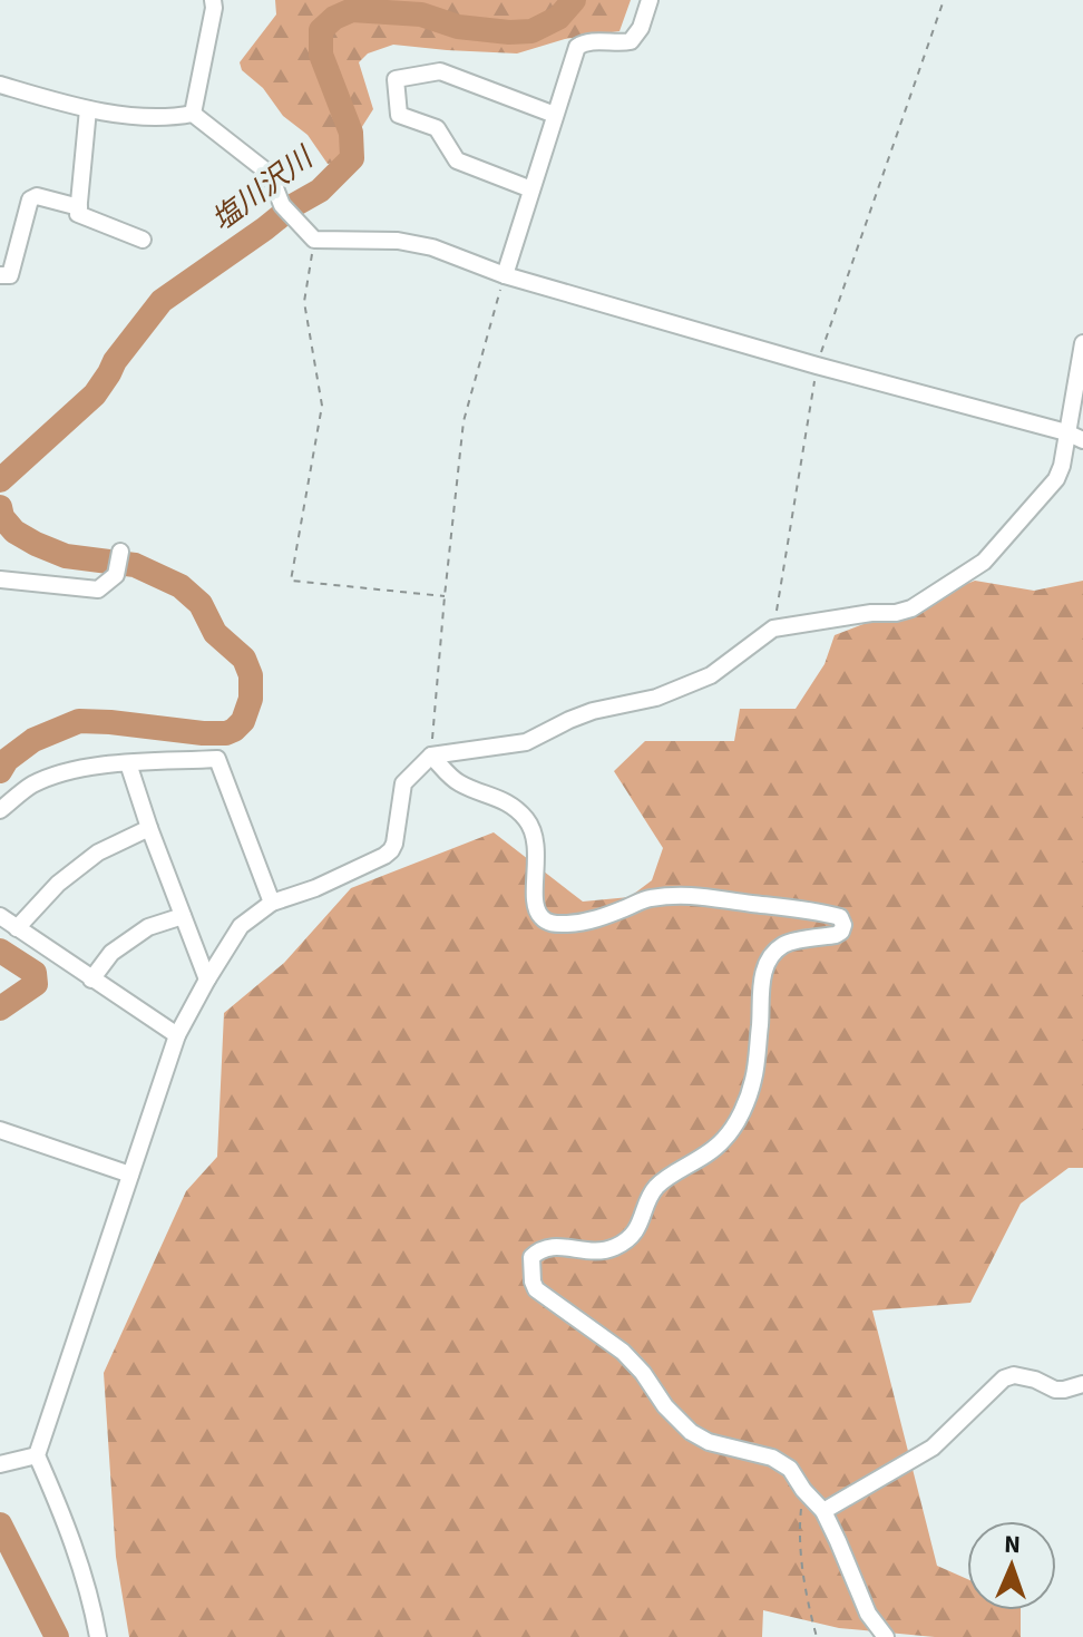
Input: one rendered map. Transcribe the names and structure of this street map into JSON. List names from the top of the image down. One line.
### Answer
{"water":["塩川沢川"],"north":"top"}
